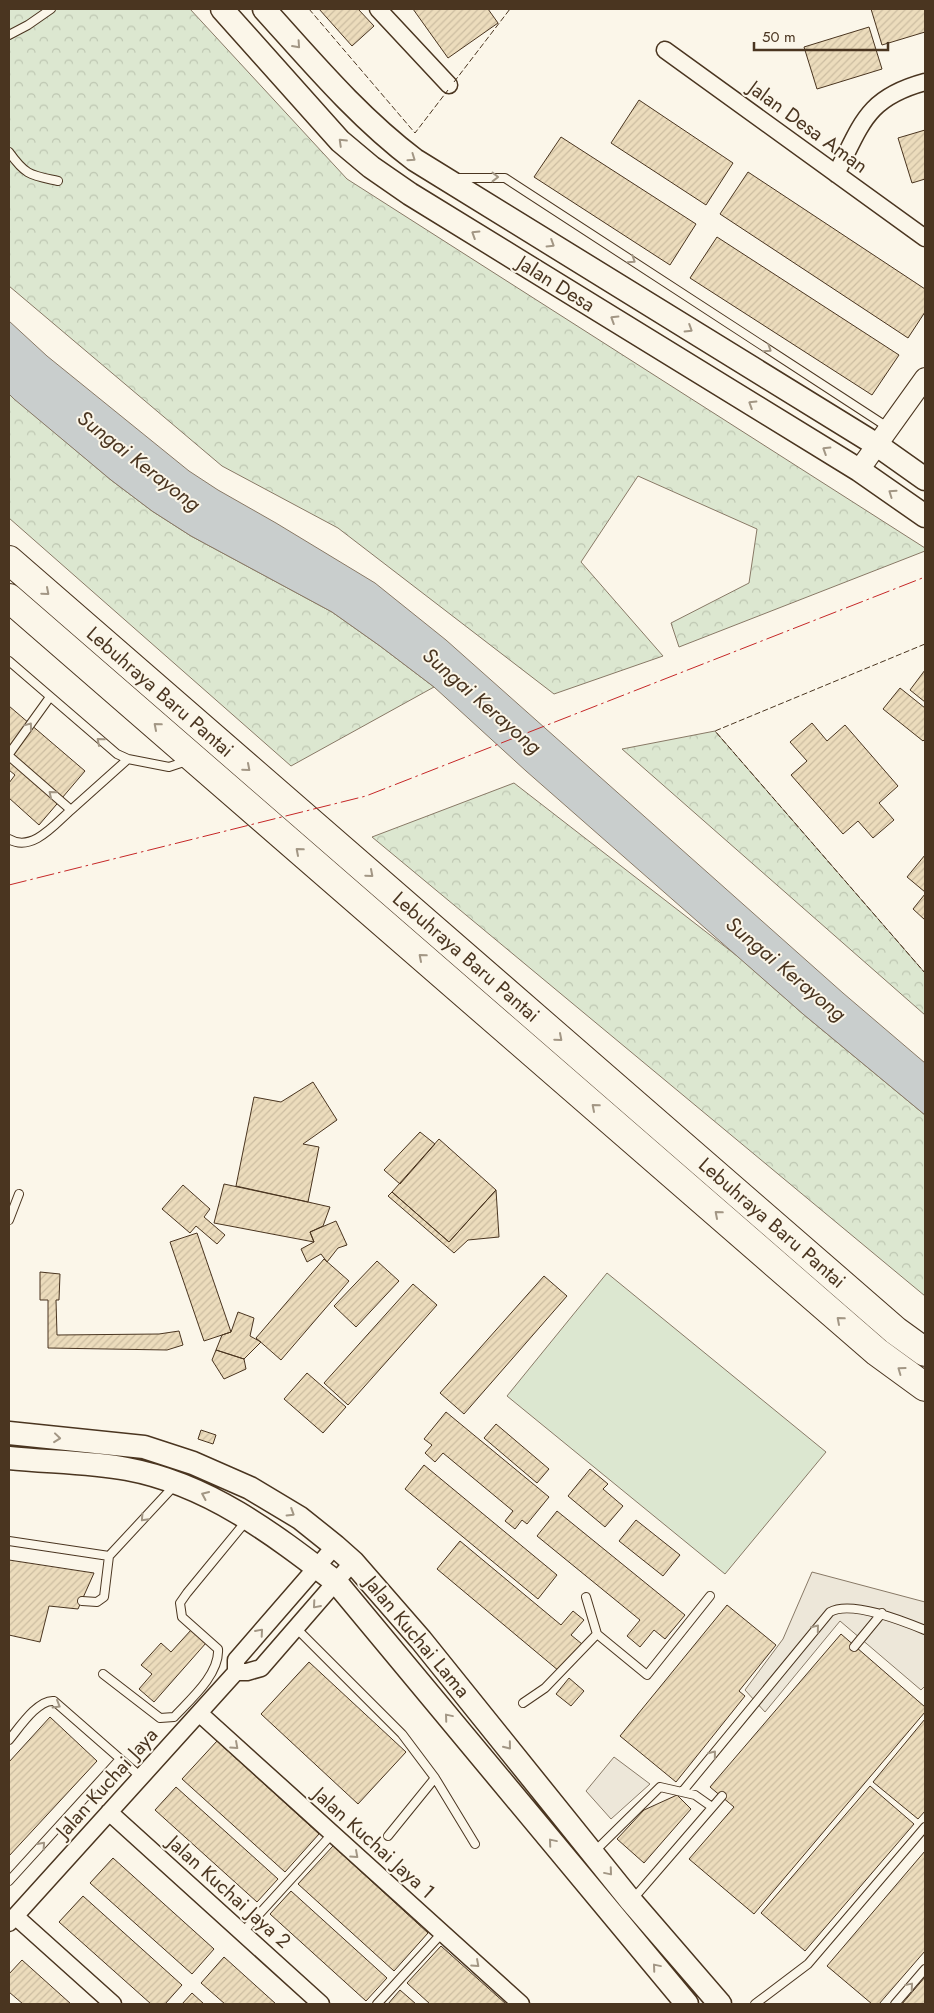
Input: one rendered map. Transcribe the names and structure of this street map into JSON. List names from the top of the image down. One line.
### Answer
{"streets":{"highway":["Lebuhraya Baru Pantai"],"main road":["Jalan Desa","Jalan Kuchai Lama"],"street":["Jalan Desa Aman","Jalan Kuchai Jaya","Jalan Kuchai Jaya 1","Jalan Kuchai Jaya 2"]},"crossings":[["Jalan Kuchai Lama","Jalan Kuchai Jaya"],["Jalan Kuchai Jaya","Jalan Kuchai Jaya 1"],["Jalan Kuchai Jaya","Jalan Kuchai Jaya 2"]],"one_way":["Jalan Kuchai Jaya 1"],"water":["Sungai Kerayong"],"scale_bar":"50 m"}
